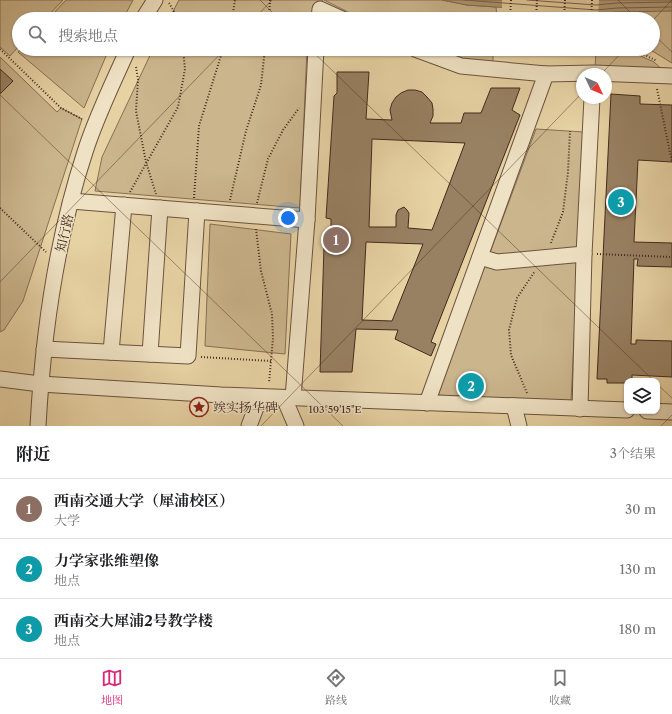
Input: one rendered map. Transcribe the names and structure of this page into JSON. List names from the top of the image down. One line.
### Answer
{"streets":{"street":["知行路"]},"places":{"place":["竢实扬华碑"]},"north":"bottom right","page":{"search":"搜索地点","pins":["3","1","2"],"heading":["附近","3个结果"],"list":[{"mark":"1","name":"西南交通大学（犀浦校区）","note":"大学","value":"30 m"},{"mark":"2","name":"力学家张维塑像","note":"地点","value":"130 m"},{"mark":"3","name":"西南交大犀浦2号教学楼","note":"地点","value":"180 m"}],"nav":["地图","路线","收藏"]},"coordinates":["103°59'15\"E"]}
